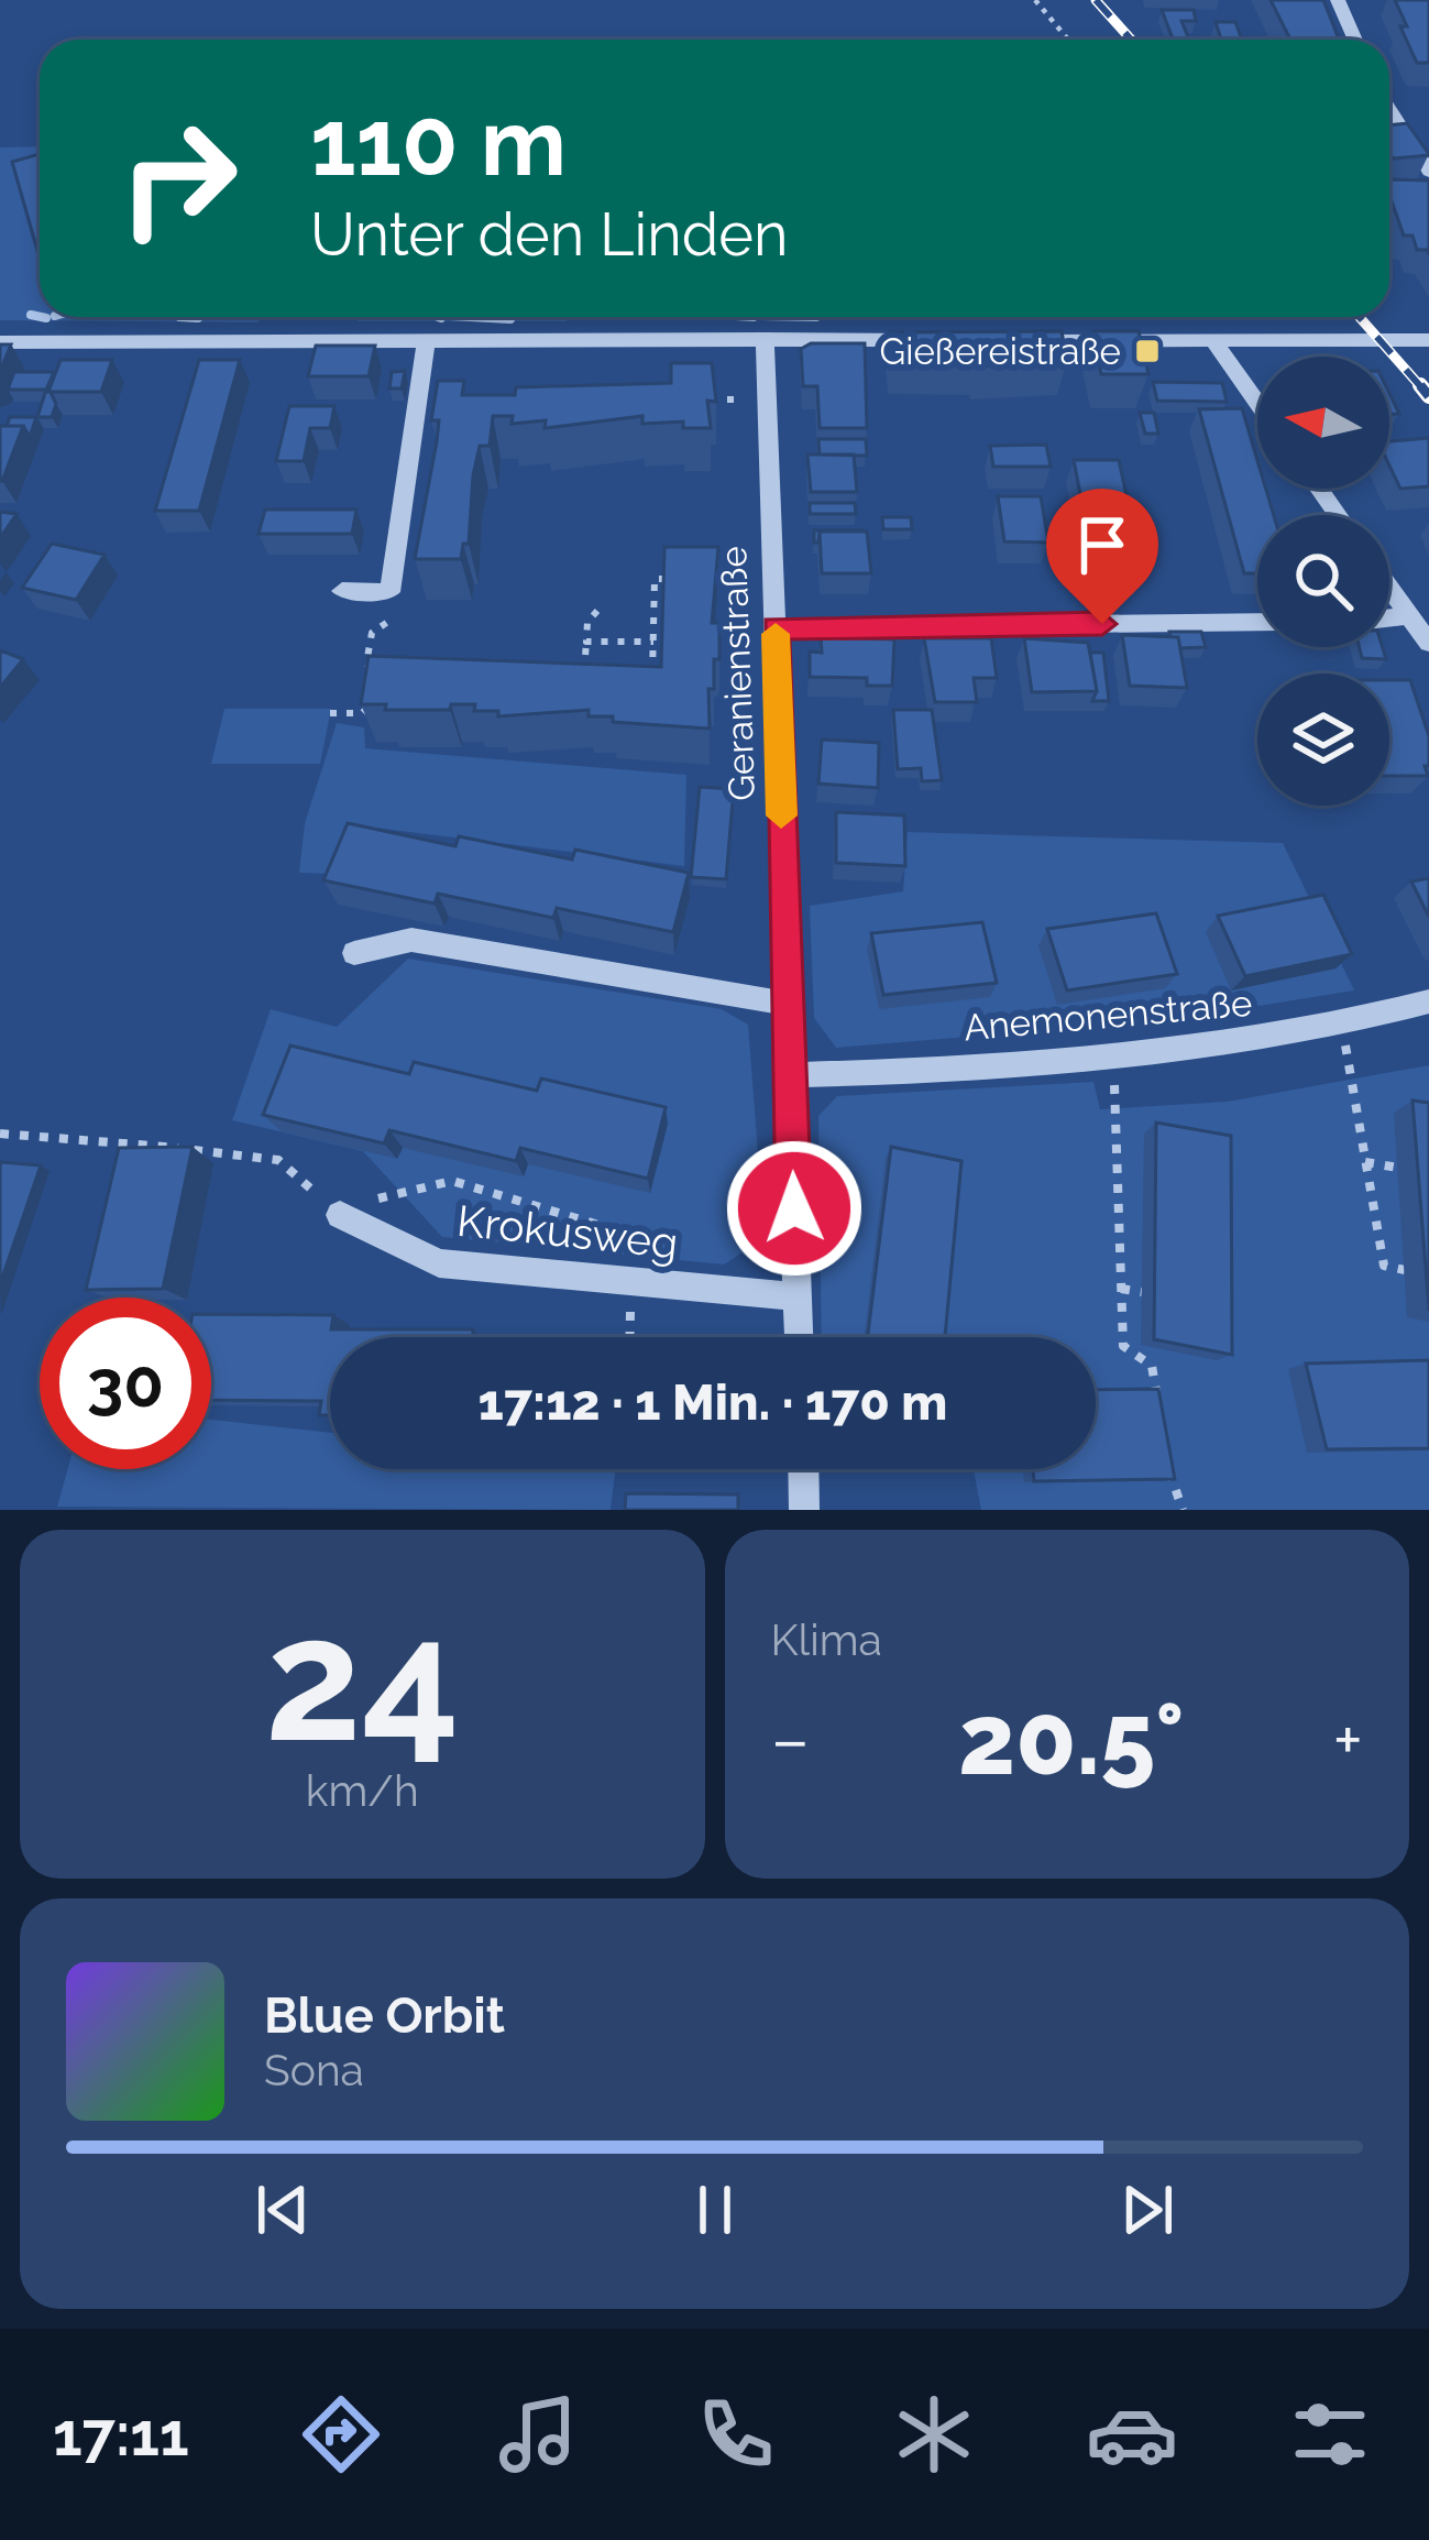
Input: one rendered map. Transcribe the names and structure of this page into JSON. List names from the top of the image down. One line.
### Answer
{"streets":{"street":["Geranienstraße","Anemonenstraße","Krokusweg"]},"crossings":[["Geranienstraße","Anemonenstraße"],["Geranienstraße","Krokusweg"]],"places":{"transit":["Gießereistraße"]},"north":"left","page":{"turn":["110 m","Unter den Linden"],"limit":"30","trip":"17:12 · 1 Min. · 170 m","tile":[["24","km/h"],"Klima"],"heat":["−","20.5°","+"],"song":["Blue Orbit","Sona"],"tabs":"17:11"}}
